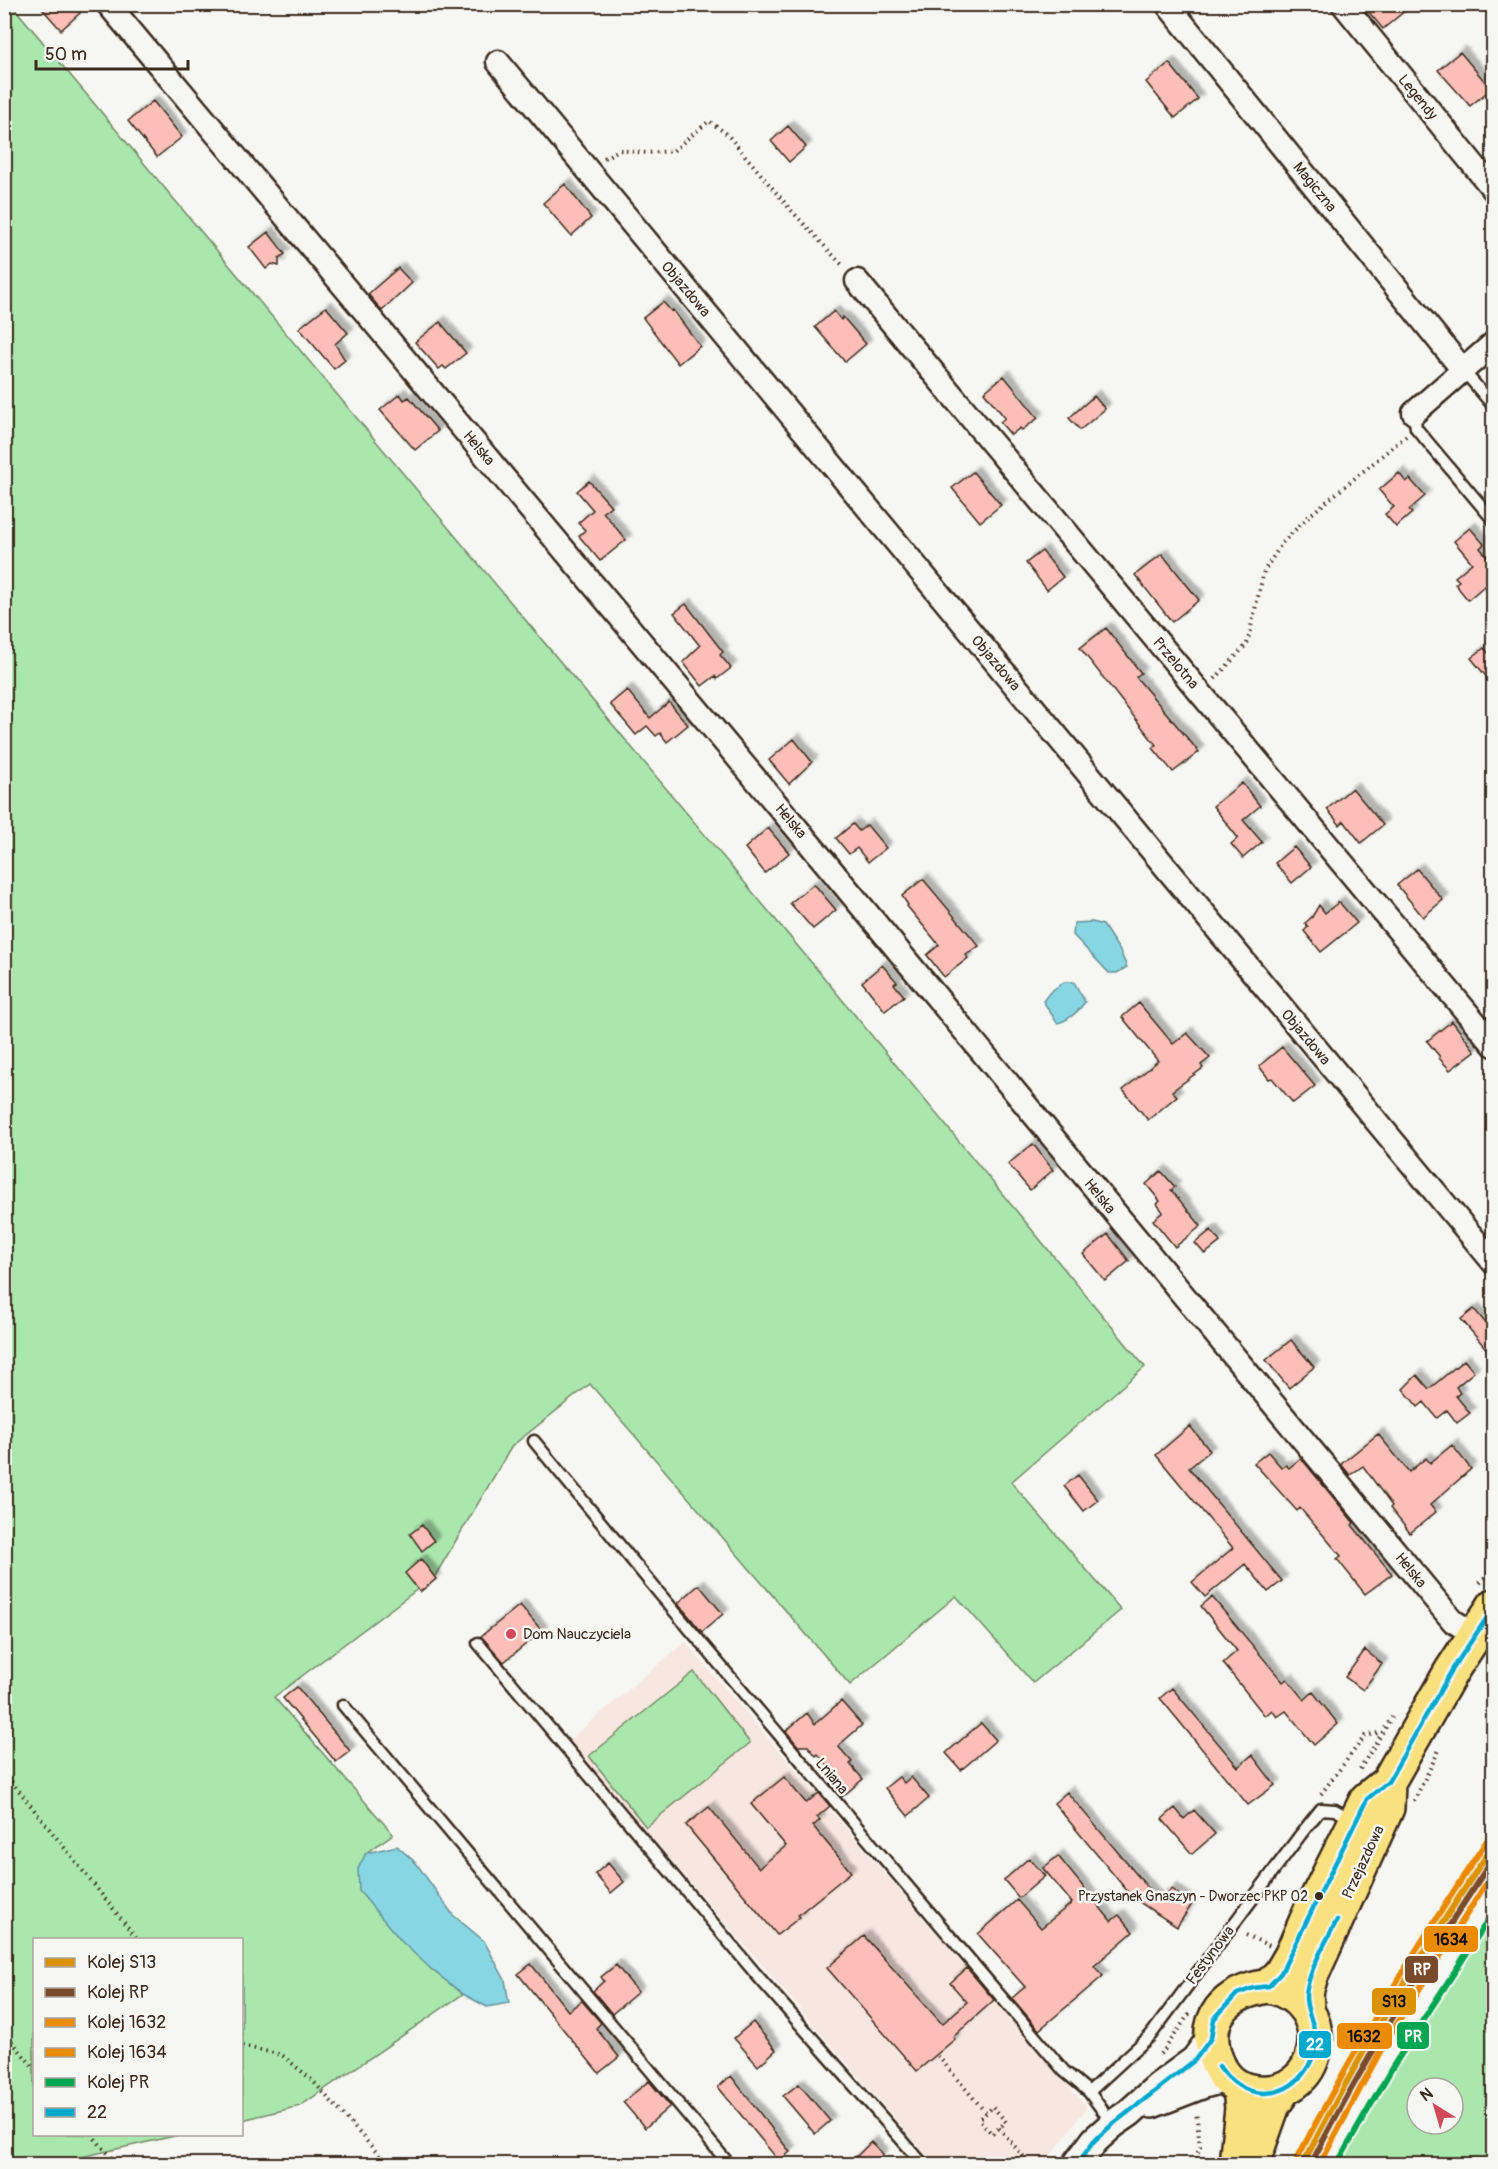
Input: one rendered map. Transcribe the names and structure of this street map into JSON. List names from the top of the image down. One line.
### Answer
{"streets":{"main road":["Przejazdowa"],"street":["Legendy","Magiczna","Objazdowa","Helska","Przelotna"],"lane":["Lniana","Festynowa"]},"crossings":[["Helska","Przejazdowa"],["Lniana","Festynowa"],["Przejazdowa","Festynowa"]],"places":["Dom Nauczyciela","Przystanek Gnaszyn - Dworzec PKP 02"],"lines":["transit line 22","rail line 1632","rail line S13","rail line RP","rail line 1634","rail line PR"],"legend":["Kolej S13","Kolej RP","Kolej 1632","Kolej 1634","Kolej PR","22"],"scale_bar":"50 m","north":"top left"}
